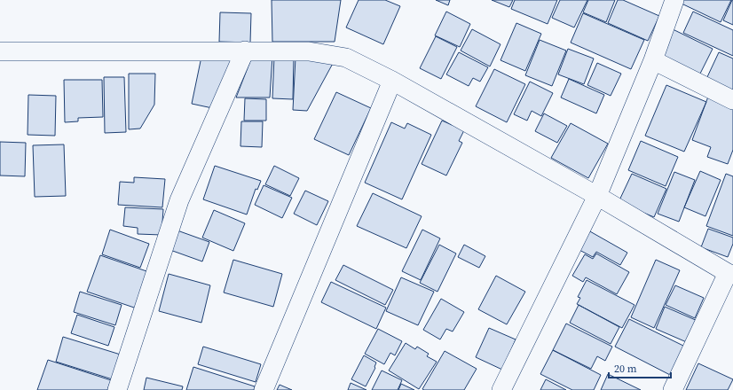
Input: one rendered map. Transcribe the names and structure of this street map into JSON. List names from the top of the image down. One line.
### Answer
{"scale_bar":"20 m"}
